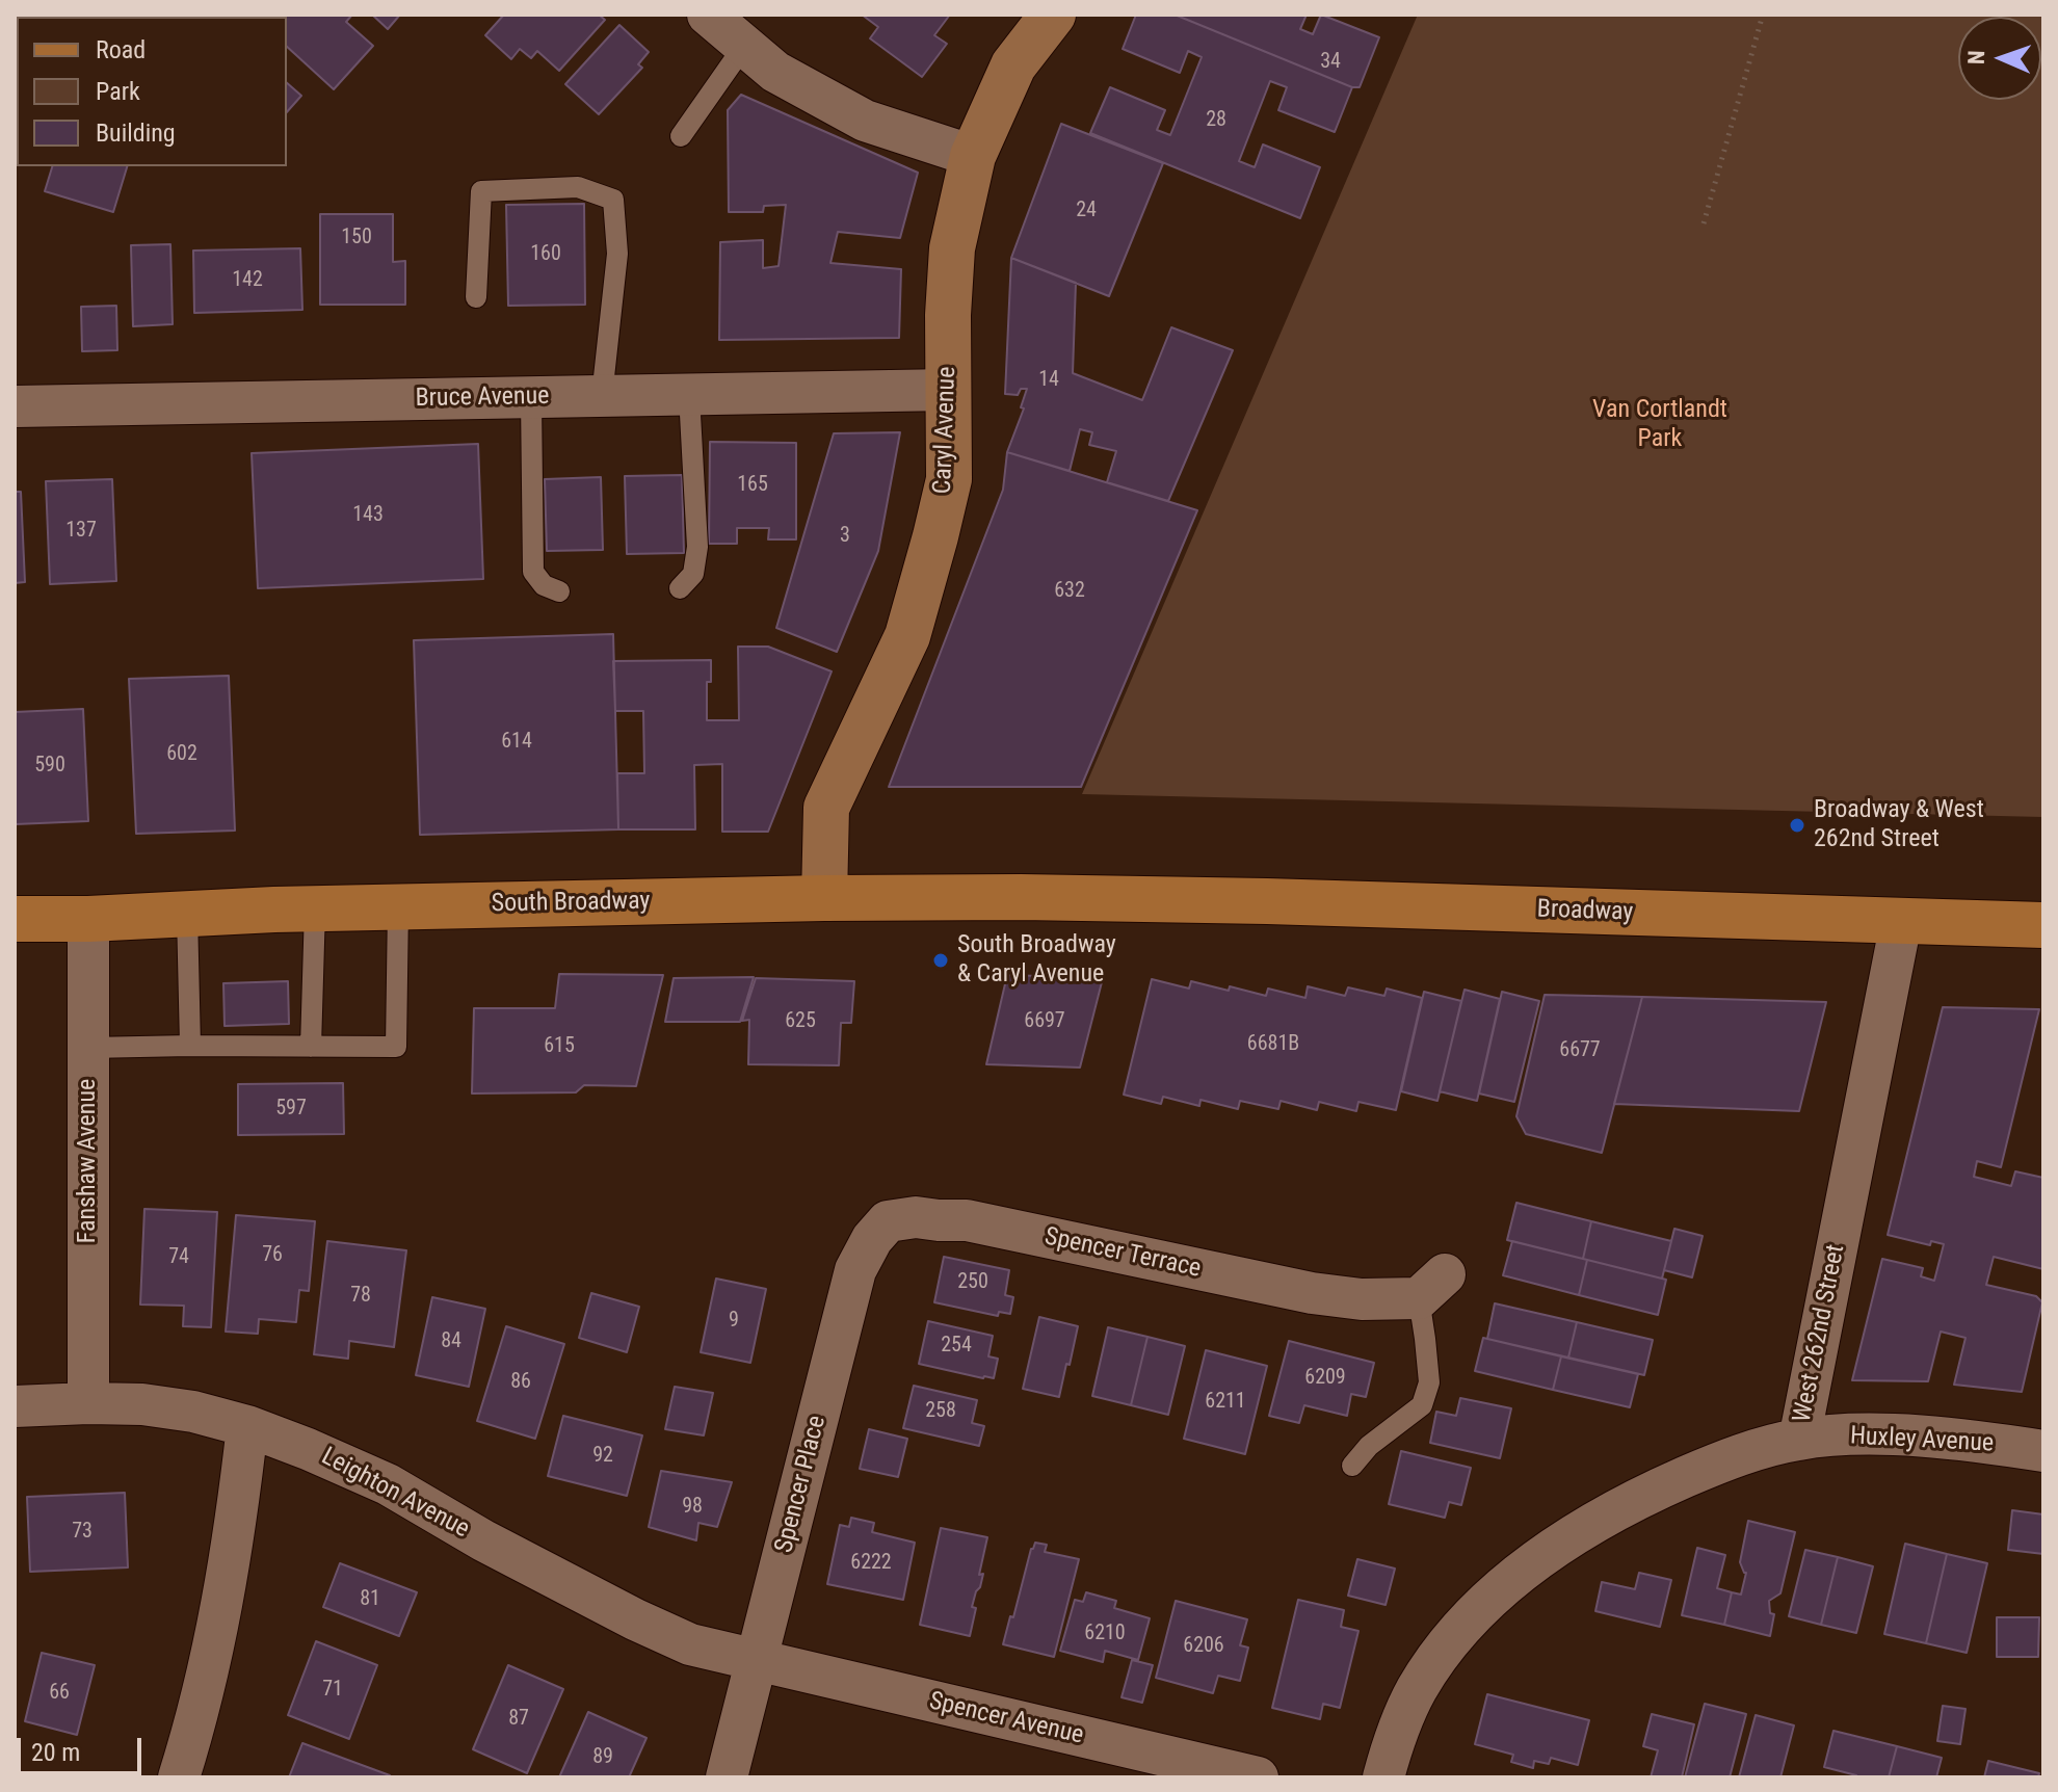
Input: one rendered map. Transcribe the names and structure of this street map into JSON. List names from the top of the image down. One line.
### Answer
{"streets":{"main road":["South Broadway","Broadway"],"street":["Bruce Avenue","Caryl Avenue","Fanshaw Avenue","Spencer Terrace","West 262nd Street","Huxley Avenue","Spencer Place","Leighton Avenue","Spencer Avenue"]},"crossings":[["Bruce Avenue","Caryl Avenue"],["Caryl Avenue","South Broadway"],["South Broadway","Broadway"],["South Broadway","Fanshaw Avenue"],["Broadway","West 262nd Street"],["Fanshaw Avenue","Leighton Avenue"],["Spencer Terrace","Spencer Place"],["West 262nd Street","Huxley Avenue"],["Spencer Place","Leighton Avenue"],["Spencer Place","Spencer Avenue"],["Leighton Avenue","Spencer Avenue"]],"parks":["Van Cortlandt Park"],"places":["Broadway & West 262nd Street","South Broadway & Caryl Avenue"],"house_numbers":["34","28","24","150","160","142","14","165","143","137","3","632","614","602","590","625","6697","6681B","615","6677","597","76","74","250","78","9","84","254","6209","86","6211","258","92","98","73","6222","81","6210","6206","71","66","87","89"],"legend":["Road","Park","Building"],"scale_bar":"20 m","north":"left"}
